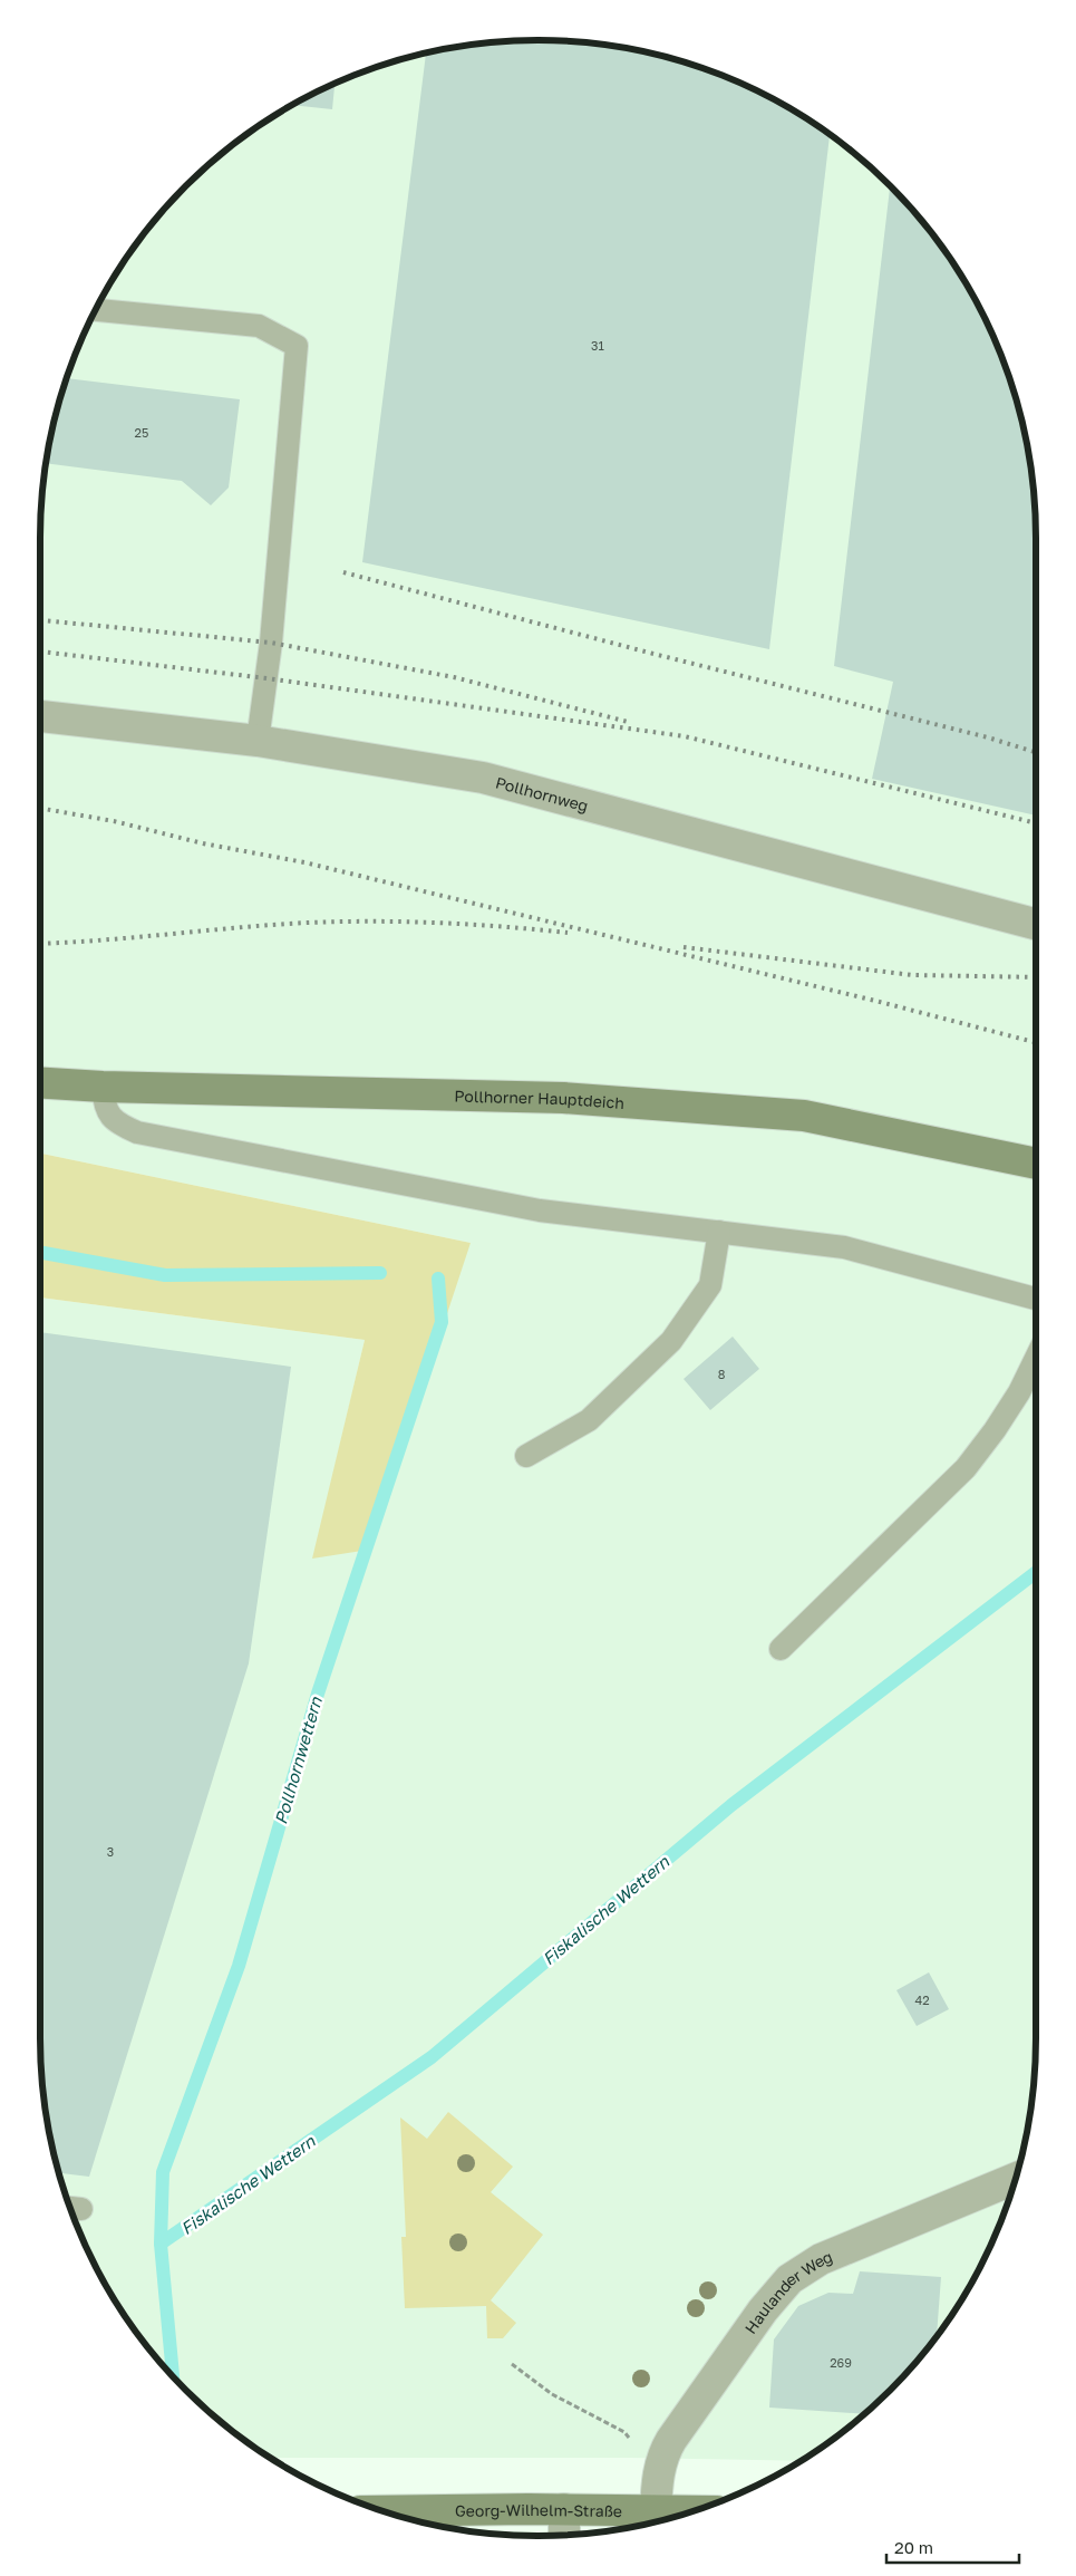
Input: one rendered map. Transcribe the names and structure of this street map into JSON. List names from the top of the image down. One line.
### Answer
{"streets":{"main road":["Pollhorner Hauptdeich","Georg-Wilhelm-Straße"],"street":["Pollhornweg","Haulander Weg"]},"crossings":[["Haulander Weg","Georg-Wilhelm-Straße"]],"water":["Pollhornwettern","Fiskalische Wettern"],"house_numbers":["31","25","8","3","42","269"],"scale_bar":"20 m"}
